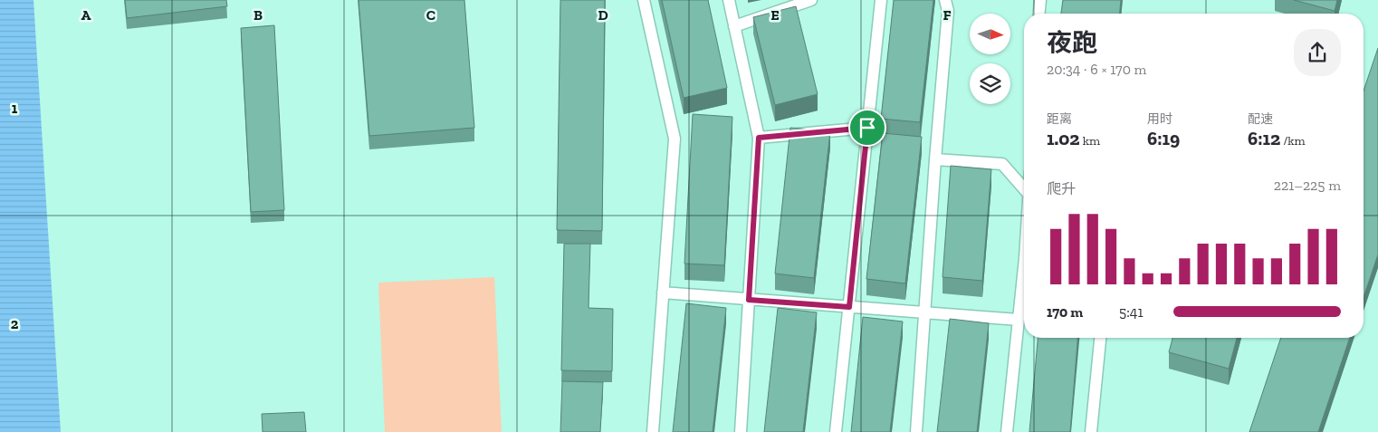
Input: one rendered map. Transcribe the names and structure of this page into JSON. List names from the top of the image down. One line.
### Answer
{"north":"right","page":{"heading":["夜跑","20:34 · 6 × 170 m"],"stats":[["距离","1.02 km"],["用时","6:19"],["配速","6:12 /km"]],"chart":["爬升","221–225 m"],"list":[{"name":"170 m","note":"5:41"}]},"grid":{"columns":["A","B","C","D","E","F"],"rows":["1","2"]}}
